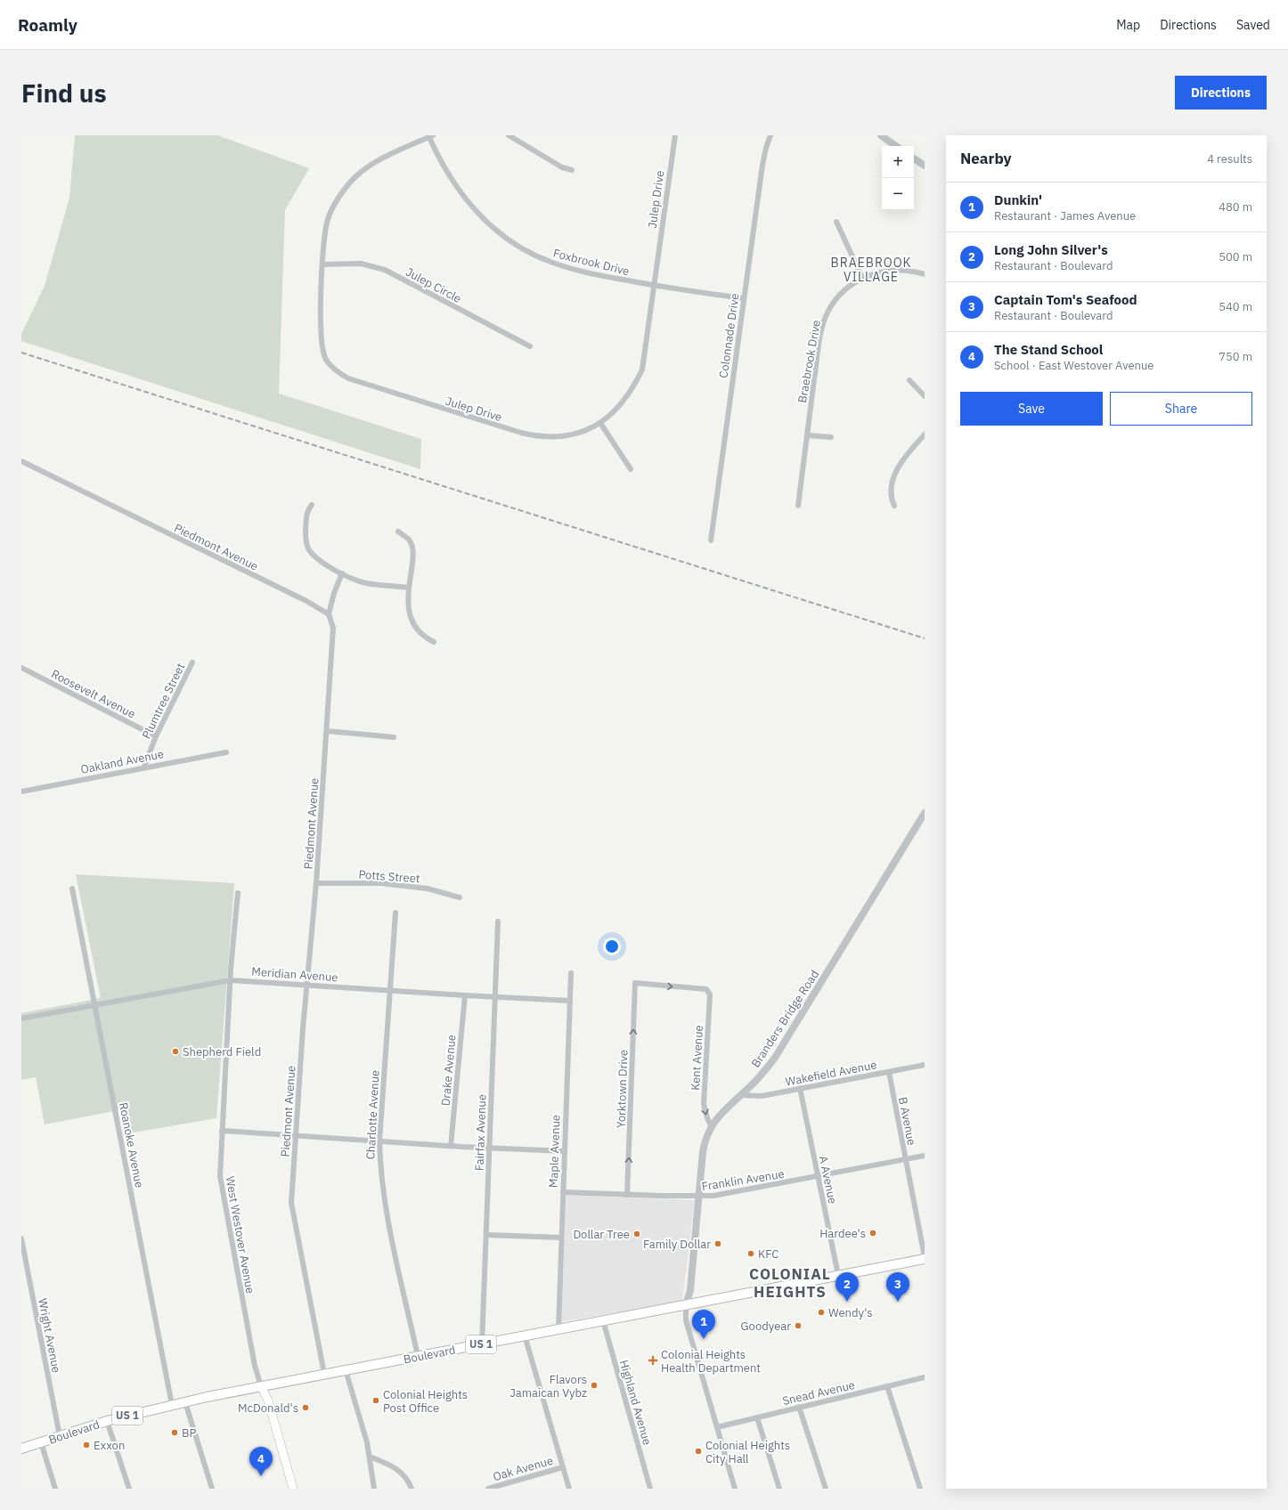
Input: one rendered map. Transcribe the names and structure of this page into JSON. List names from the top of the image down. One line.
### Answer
{"streets":{"main road":["US 1","Boulevard"],"street":["Julep Drive","Foxbrook Drive","Julep Circle","Colonnade Drive","Braebrook Drive","Piedmont Avenue","Roosevelt Avenue","Plumtree Street","Oakland Avenue","Potts Street","Meridian Avenue","Branders Bridge Road","Kent Avenue","Drake Avenue","Wakefield Avenue","Yorktown Drive","Charlotte Avenue","B Avenue","Fairfax Avenue","Roanoke Avenue","Maple Avenue","Franklin Avenue","A Avenue","West Westover Avenue","Wright Avenue","Snead Avenue","Highland Avenue","Oak Avenue"]},"crossings":[["Julep Drive","Foxbrook Drive"],["Julep Drive","Julep Circle"],["Foxbrook Drive","Colonnade Drive"],["Piedmont Avenue","Potts Street"],["Piedmont Avenue","Meridian Avenue"],["Piedmont Avenue","Boulevard"],["Roosevelt Avenue","Plumtree Street"],["Plumtree Street","Oakland Avenue"],["Meridian Avenue","Drake Avenue"],["Meridian Avenue","Charlotte Avenue"],["Meridian Avenue","Fairfax Avenue"],["Meridian Avenue","Roanoke Avenue"],["Meridian Avenue","Maple Avenue"],["Meridian Avenue","West Westover Avenue"],["Branders Bridge Road","Kent Avenue"],["Branders Bridge Road","Wakefield Avenue"],["Branders Bridge Road","Franklin Avenue"],["Branders Bridge Road","Boulevard"],["Kent Avenue","Yorktown Drive"],["Wakefield Avenue","B Avenue"],["Wakefield Avenue","A Avenue"],["Yorktown Drive","Franklin Avenue"],["Charlotte Avenue","Boulevard"],["B Avenue","Franklin Avenue"],["B Avenue","Boulevard"],["Fairfax Avenue","Boulevard"],["Roanoke Avenue","Boulevard"],["Maple Avenue","Franklin Avenue"],["Maple Avenue","Boulevard"],["Franklin Avenue","A Avenue"],["A Avenue","Boulevard"],["West Westover Avenue","Boulevard"],["Wright Avenue","Boulevard"],["Boulevard","Highland Avenue"]],"one_way":["Kent Avenue"],"districts":["BRAEBROOK VILLAGE","COLONIAL HEIGHTS"],"places":{"other":["Shepherd Field","Hardee's","Dollar Tree","Family Dollar","KFC","Wendy's","Goodyear","Flavors Jamaican Vybz","Colonial Heights Post Office","McDonald's","BP","Exxon","Colonial Heights City Hall"],"health":["Colonial Heights Health Department"]},"page":{"header":"Roamly","nav":["Map","Directions","Saved"],"buttons":["Directions",["Save","Share"]],"title":"Find us","heading":["Nearby","4 results"],"map_buttons":["+","−"],"list":[{"mark":"1","name":"Dunkin'","note":"Restaurant · James Avenue","value":"480 m"},{"mark":"2","name":"Long John Silver's","note":"Restaurant · Boulevard","value":"500 m"},{"mark":"3","name":"Captain Tom's Seafood","note":"Restaurant · Boulevard","value":"540 m"},{"mark":"4","name":"The Stand School","note":"School · East Westover Avenue","value":"750 m"}],"pins":["2","3","1","4"]}}
